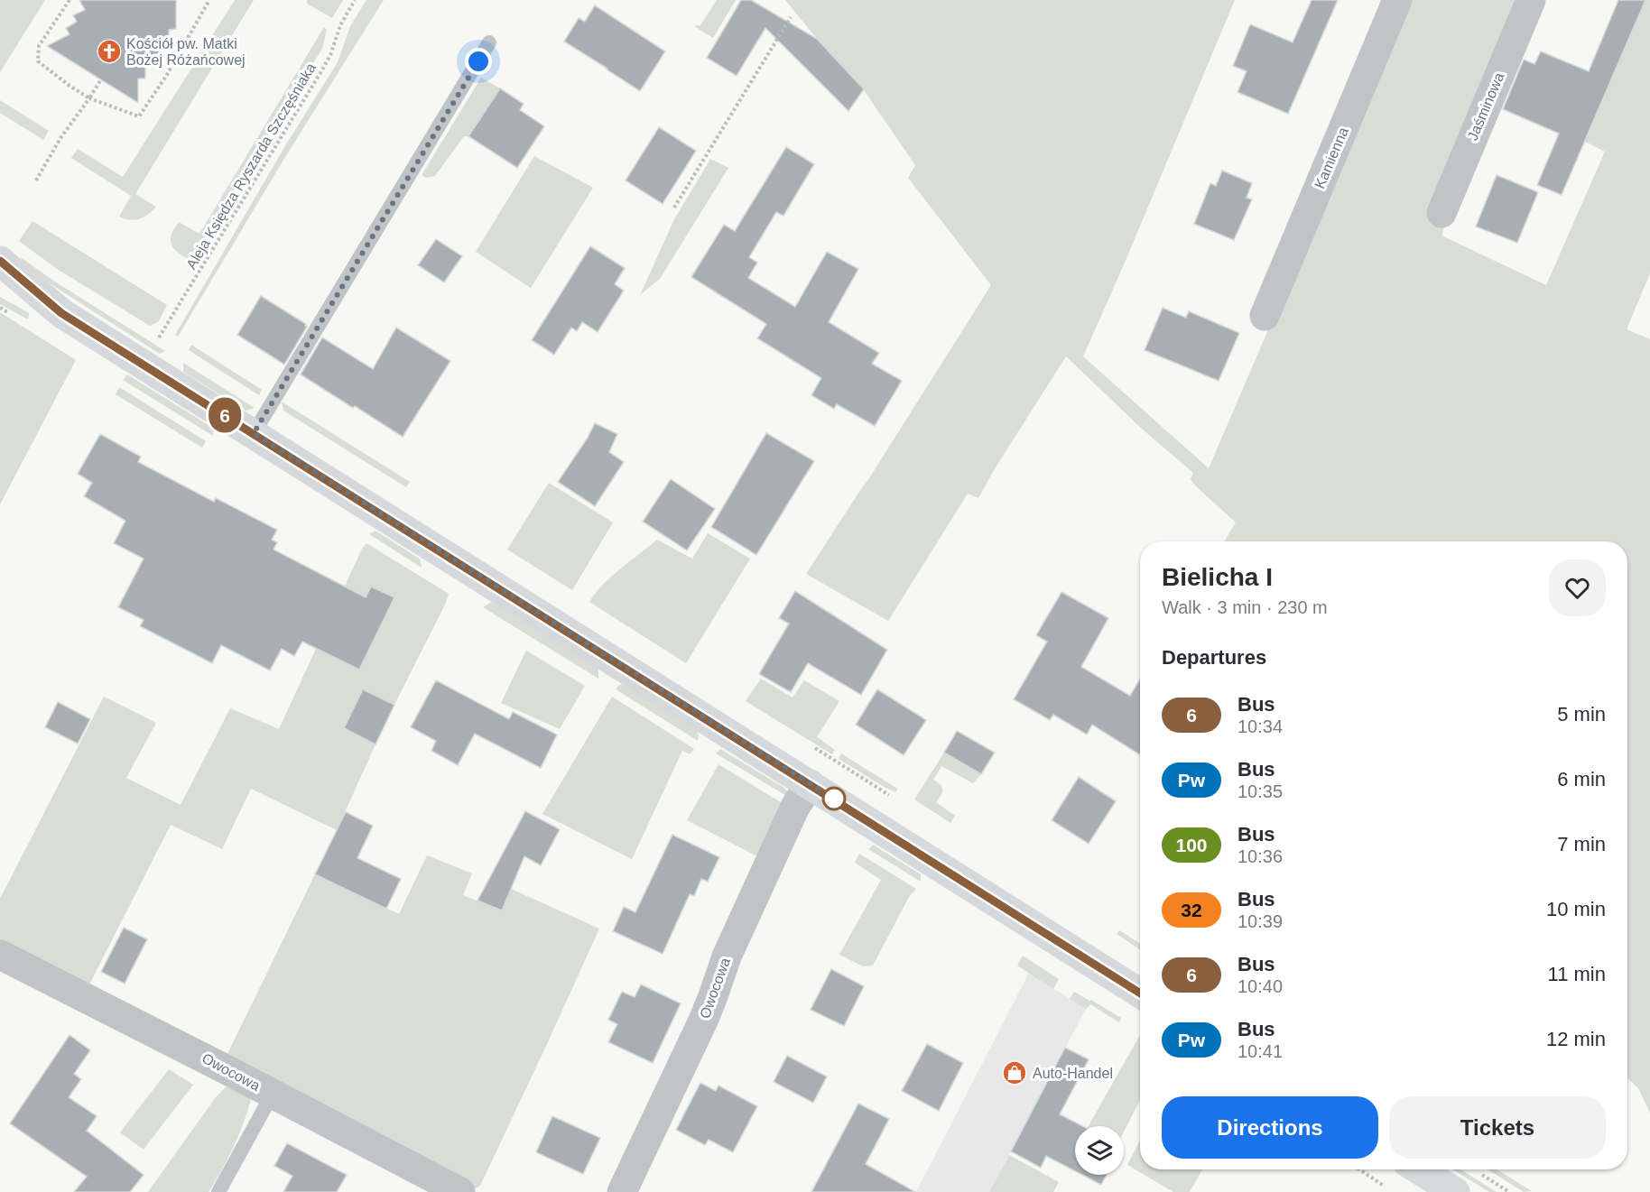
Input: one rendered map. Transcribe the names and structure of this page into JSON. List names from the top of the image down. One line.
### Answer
{"streets":{"street":["Jaśminowa","Kamienna","Owocowa"],"path":["Aleja Księdza Ryszarda Szczęśniaka"]},"places":{"church":["Kościół pw. Matki Bożej Różańcowej"],"shop":["Auto-Handel"]},"lines":["bus line 6"],"page":{"on_map":"6","heading":[["Bielicha I","Walk · 3 min · 230 m"],"Departures"],"list":[{"mark":"6","name":"Bus","note":"10:34","value":"5 min"},{"mark":"Pw","name":"Bus","note":"10:35","value":"6 min"},{"mark":"100","name":"Bus","note":"10:36","value":"7 min"},{"mark":"32","name":"Bus","note":"10:39","value":"10 min"},{"mark":"6","name":"Bus","note":"10:40","value":"11 min"},{"mark":"Pw","name":"Bus","note":"10:41","value":"12 min"}],"buttons":["Directions","Tickets"]}}
